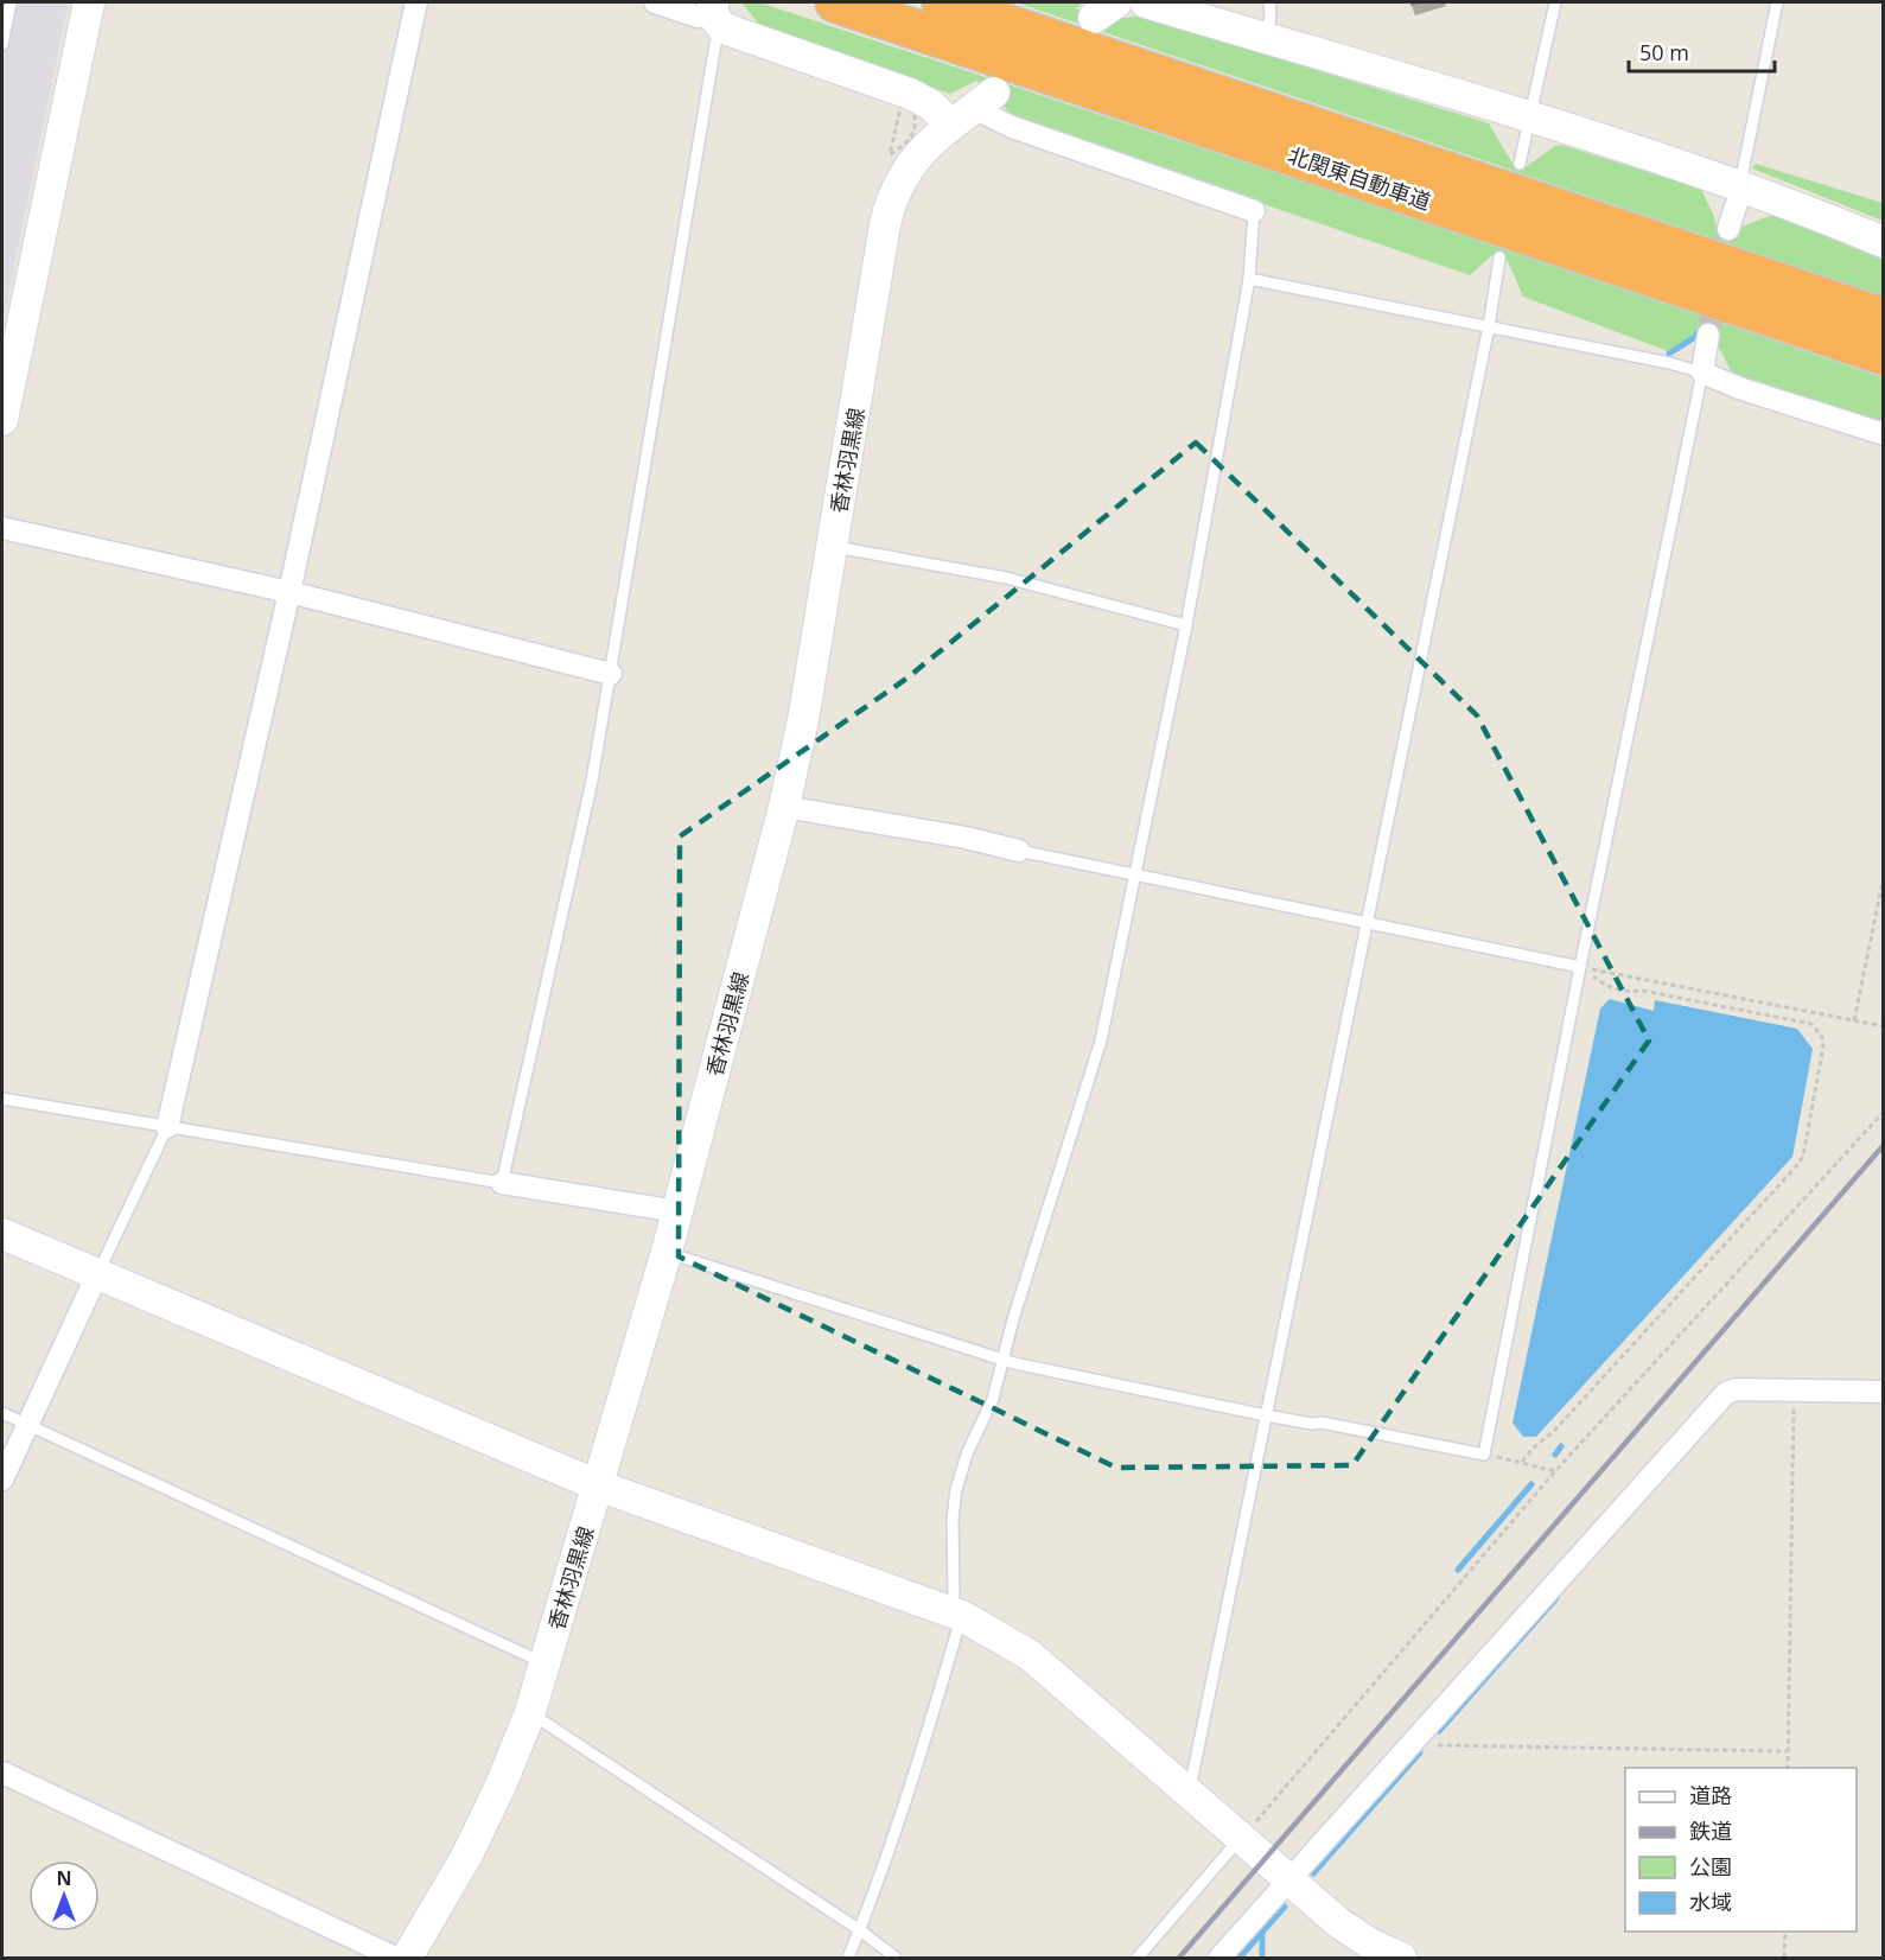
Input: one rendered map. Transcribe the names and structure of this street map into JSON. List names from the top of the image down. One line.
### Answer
{"streets":{"highway":["北関東自動車道"],"street":["香林羽黒線"]},"legend":["道路","鉄道","公園","水域"],"scale_bar":"50 m","north":"top"}
